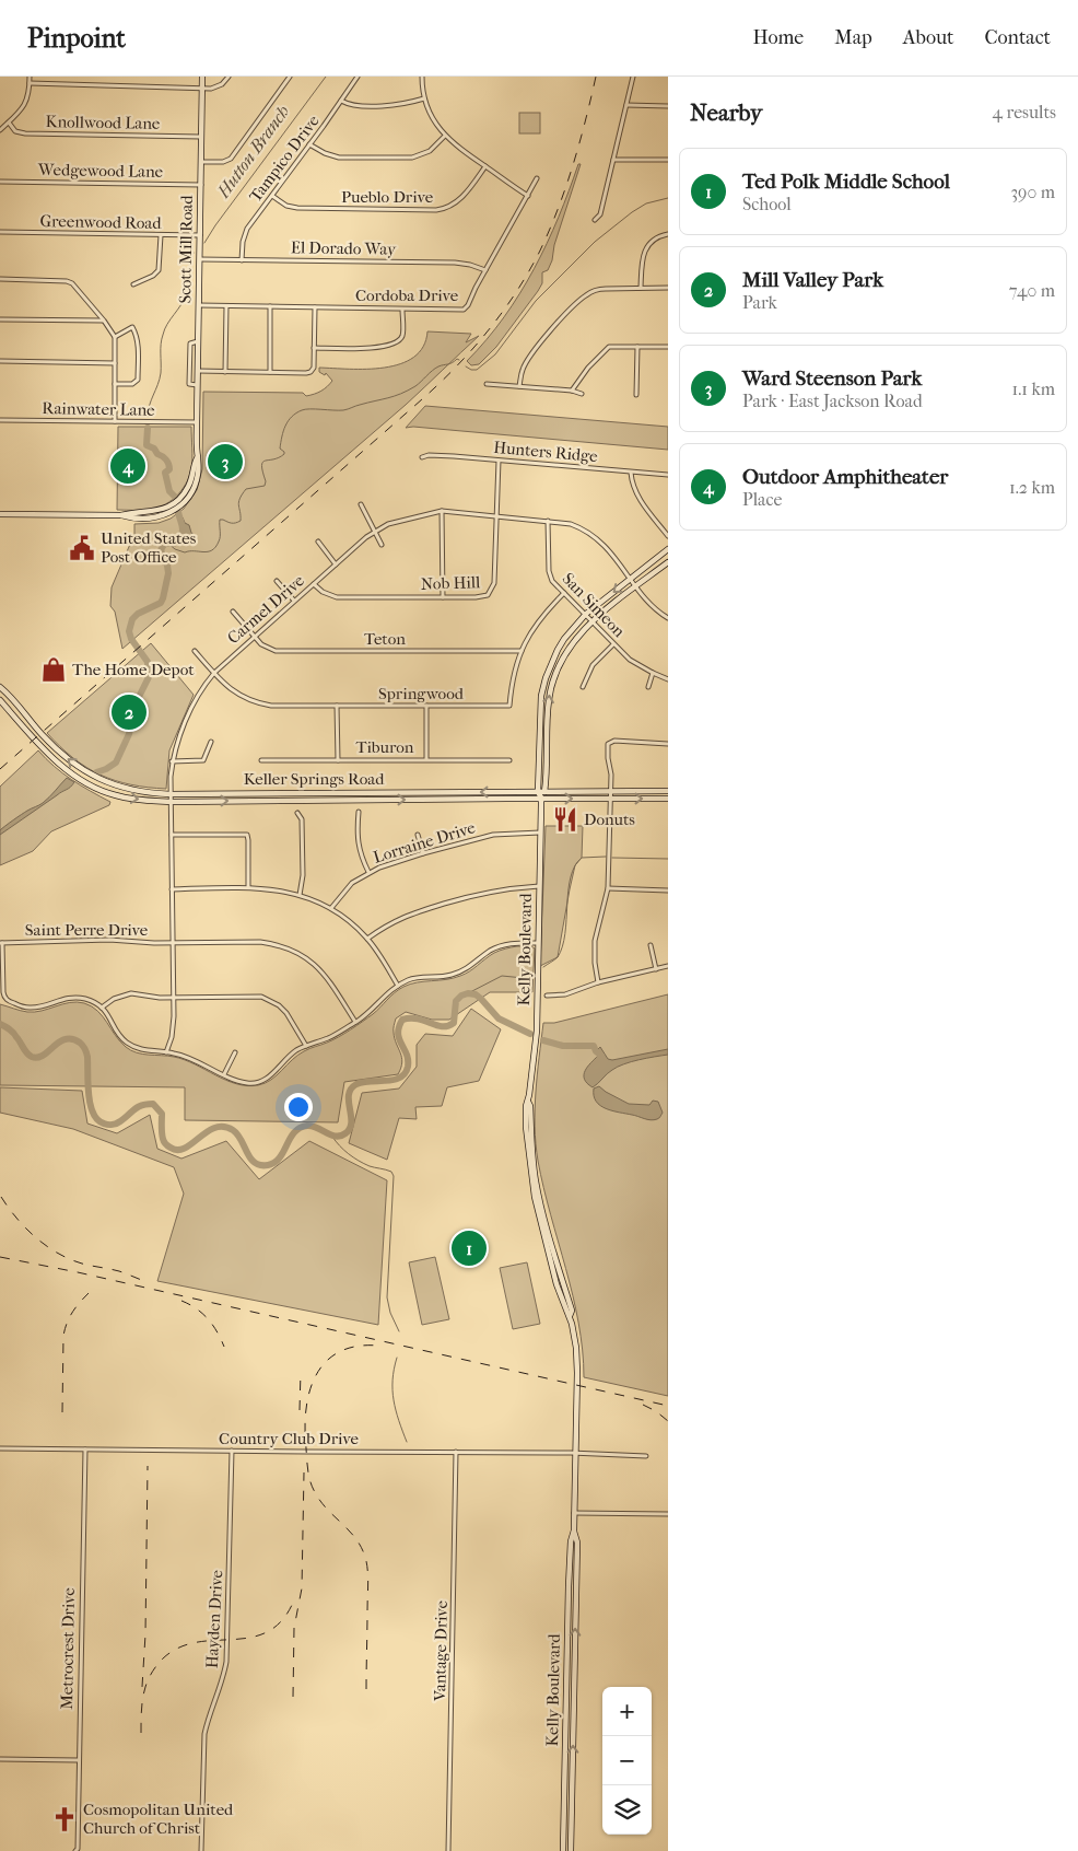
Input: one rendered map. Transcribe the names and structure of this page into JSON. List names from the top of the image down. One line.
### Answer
{"streets":{"main road":["Scott Mill Road","Keller Springs Road","Kelly Boulevard"],"street":["Knollwood Lane","Tampico Drive","Wedgewood Lane","Pueblo Drive","Greenwood Road","El Dorado Way","Cordoba Drive","Rainwater Lane","Hunters Ridge","Nob Hill","San Simeon","Carmel Drive","Teton","Springwood","Tiburon","Lorraine Drive","Saint Perre Drive","Country Club Drive","Hayden Drive","Metrocrest Drive","Vantage Drive"]},"crossings":[["Knollwood Lane","Scott Mill Road"],["Tampico Drive","Pueblo Drive"],["Tampico Drive","El Dorado Way"],["Wedgewood Lane","Scott Mill Road"],["Greenwood Road","Scott Mill Road"],["El Dorado Way","Scott Mill Road"],["El Dorado Way","Cordoba Drive"],["Scott Mill Road","Cordoba Drive"],["Scott Mill Road","Rainwater Lane"],["Hunters Ridge","Nob Hill"],["Nob Hill","Carmel Drive"],["San Simeon","Carmel Drive"],["San Simeon","Springwood"],["San Simeon","Kelly Boulevard"],["Carmel Drive","Teton"],["Carmel Drive","Springwood"],["Carmel Drive","Keller Springs Road"],["Carmel Drive","Saint Perre Drive"],["Carmel Drive","Kelly Boulevard"],["Teton","Springwood"],["Keller Springs Road","Kelly Boulevard"],["Lorraine Drive","Kelly Boulevard"],["Kelly Boulevard","Country Club Drive"],["Country Club Drive","Hayden Drive"],["Country Club Drive","Metrocrest Drive"],["Country Club Drive","Vantage Drive"]],"water":["Hutton Branch"],"places":{"public building":["United States Post Office"],"shop":["The Home Depot"],"restaurant":["Donuts"],"church":["Cosmopolitan United Church of Christ"]},"page":{"header":"Pinpoint","nav":["Home","Map","About","Contact"],"heading":["Nearby","4 results"],"list":[{"mark":"1","name":"Ted Polk Middle School","note":"School","value":"390 m"},{"mark":"2","name":"Mill Valley Park","note":"Park","value":"740 m"},{"mark":"3","name":"Ward Steenson Park","note":"Park · East Jackson Road","value":"1.1 km"},{"mark":"4","name":"Outdoor Amphitheater","note":"Place","value":"1.2 km"}],"pins":["3","4","2","1"],"map_buttons":["+","−"]}}
